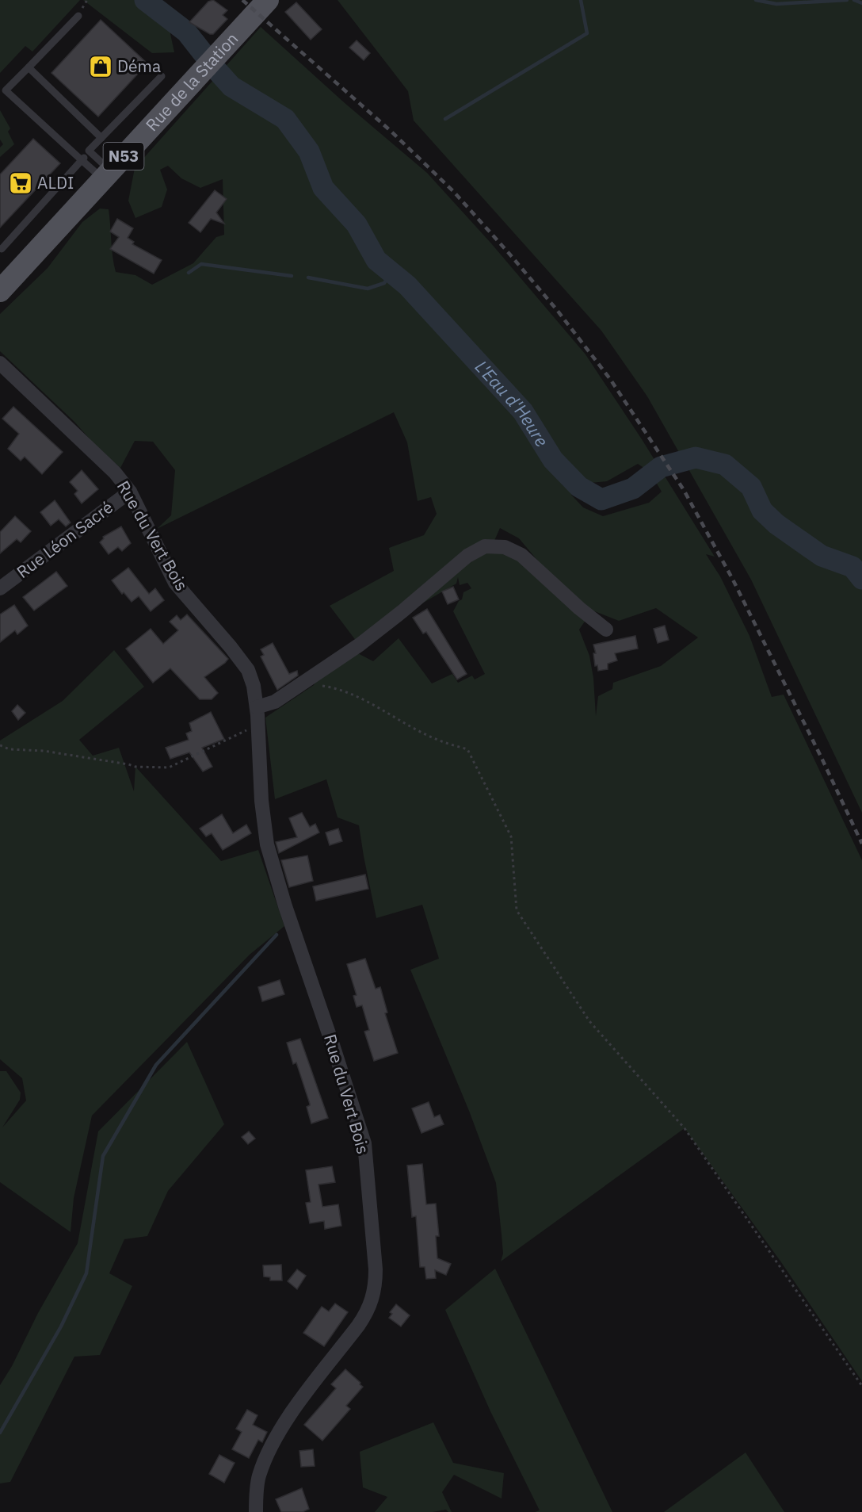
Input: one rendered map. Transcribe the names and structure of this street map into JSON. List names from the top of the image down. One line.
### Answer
{"streets":{"main road":["Rue de la Station","N53"],"street":["Rue du Vert Bois","Rue Léon Sacré"]},"crossings":[["Rue du Vert Bois","Rue Léon Sacré"]],"water":["L'Eau d'Heure"],"places":{"shop":["Déma"],"supermarket":["ALDI"]}}
